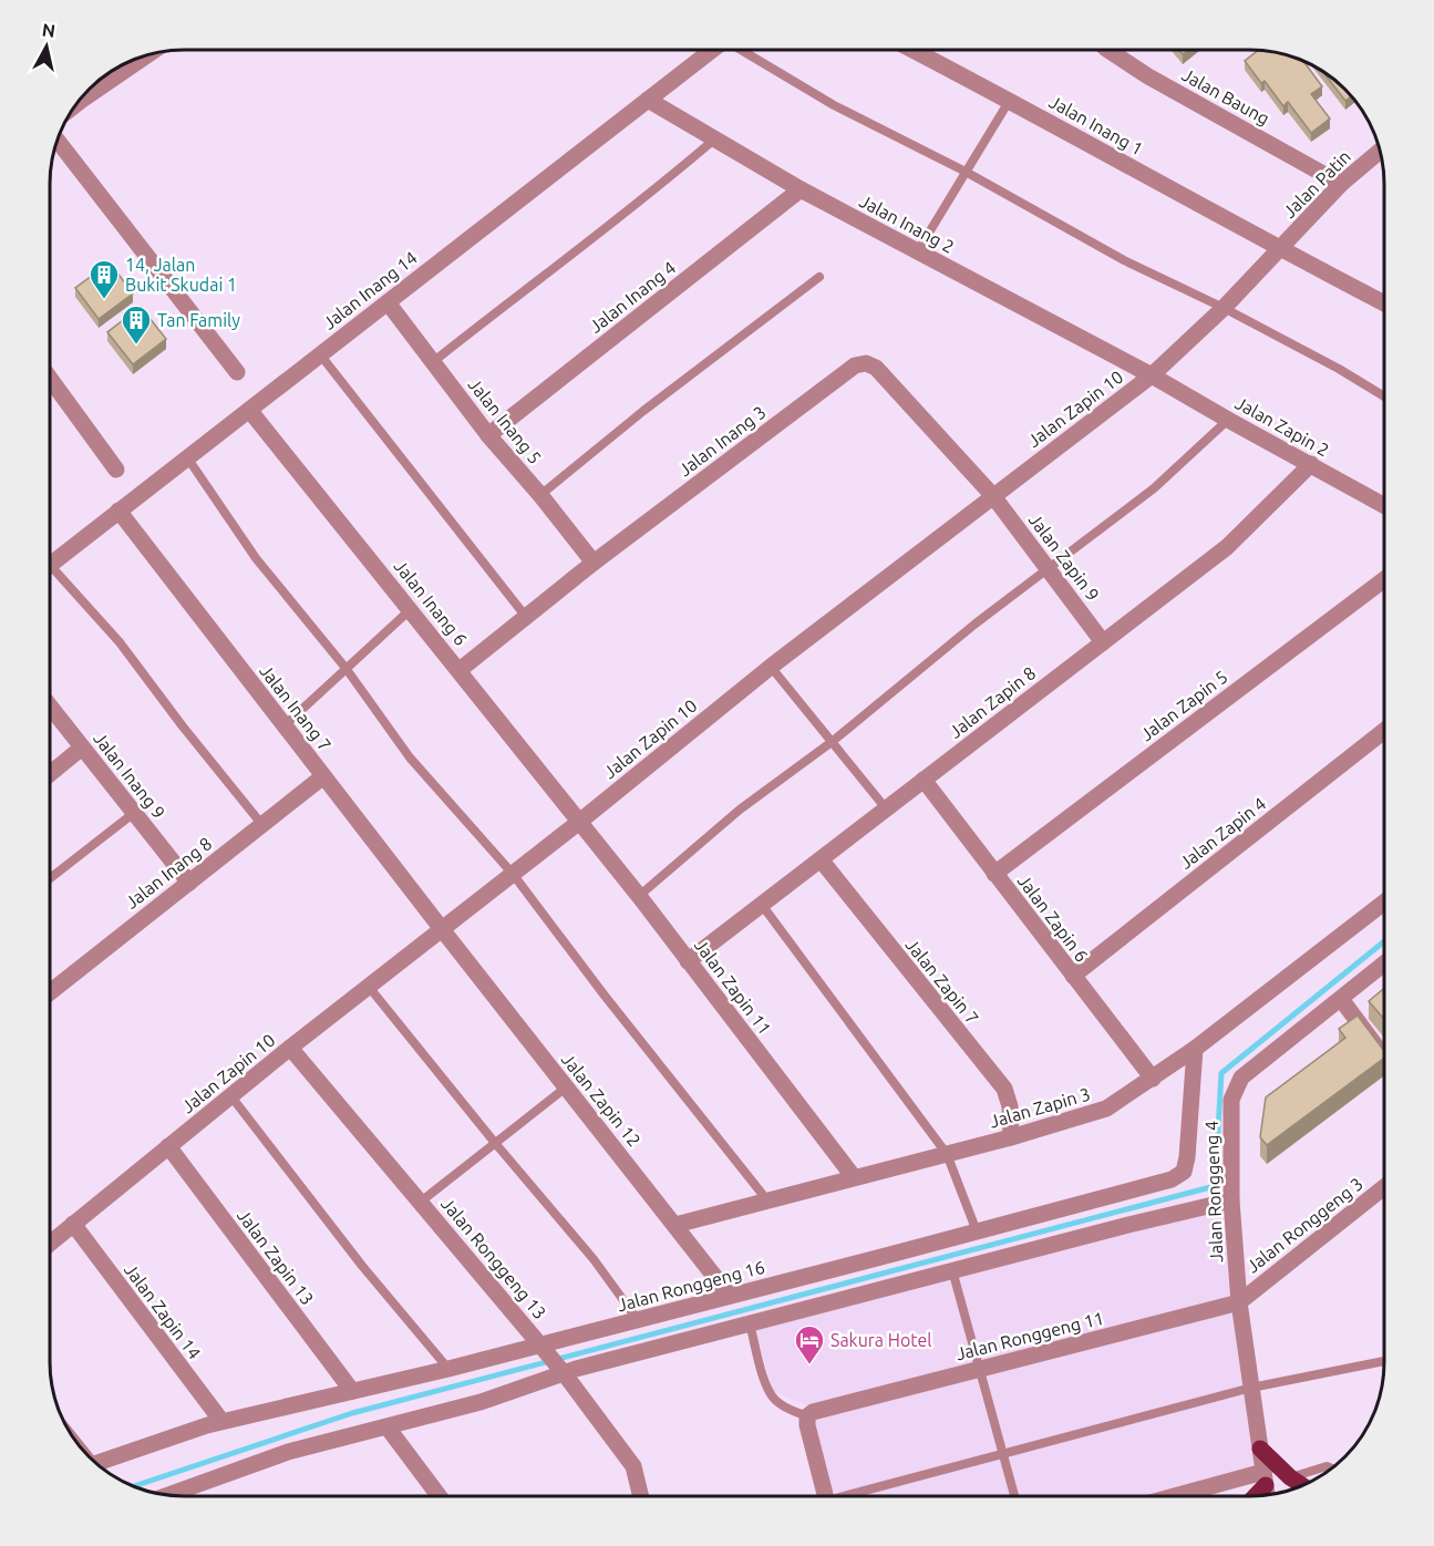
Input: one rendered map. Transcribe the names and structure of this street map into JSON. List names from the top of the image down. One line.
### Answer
{"streets":{"street":["Jalan Baung","Jalan Inang 1","Jalan Patin","Jalan Inang 2","Jalan Inang 14","Jalan Inang 4","Jalan Zapin 10","Jalan Inang 5","Jalan Zapin 2","Jalan Inang 3","Jalan Zapin 9","Jalan Inang 6","Jalan Zapin 8","Jalan Zapin 5","Jalan Inang 7","Jalan Inang 9","Jalan Zapin 4","Jalan Inang 8","Jalan Zapin 6","Jalan Zapin 7","Jalan Zapin 11","Jalan Zapin 12","Jalan Zapin 3","Jalan Ronggeng 4","Jalan Ronggeng 3","Jalan Zapin 13","Jalan Ronggeng 13","Jalan Ronggeng 16","Jalan Zapin 14","Jalan Ronggeng 11"]},"crossings":[["Jalan Baung","Jalan Patin"],["Jalan Inang 1","Jalan Patin"],["Jalan Inang 1","Jalan Zapin 10"],["Jalan Patin","Jalan Zapin 10"],["Jalan Inang 2","Jalan Inang 14"],["Jalan Inang 2","Jalan Inang 4"],["Jalan Inang 2","Jalan Zapin 10"],["Jalan Inang 2","Jalan Zapin 2"],["Jalan Inang 14","Jalan Inang 5"],["Jalan Inang 14","Jalan Inang 6"],["Jalan Inang 14","Jalan Inang 7"],["Jalan Inang 4","Jalan Inang 5"],["Jalan Zapin 10","Jalan Zapin 2"],["Jalan Zapin 10","Jalan Inang 3"],["Jalan Zapin 10","Jalan Zapin 9"],["Jalan Zapin 10","Jalan Inang 6"],["Jalan Zapin 10","Jalan Inang 7"],["Jalan Zapin 10","Jalan Zapin 11"],["Jalan Zapin 10","Jalan Zapin 12"],["Jalan Zapin 10","Jalan Zapin 13"],["Jalan Zapin 10","Jalan Ronggeng 13"],["Jalan Zapin 10","Jalan Zapin 14"],["Jalan Inang 5","Jalan Inang 3"],["Jalan Zapin 2","Jalan Zapin 8"],["Jalan Inang 3","Jalan Zapin 9"],["Jalan Inang 3","Jalan Inang 6"],["Jalan Zapin 9","Jalan Zapin 8"],["Jalan Inang 6","Jalan Zapin 11"],["Jalan Zapin 8","Jalan Zapin 6"],["Jalan Zapin 8","Jalan Zapin 7"],["Jalan Zapin 8","Jalan Zapin 11"],["Jalan Zapin 5","Jalan Zapin 6"],["Jalan Inang 7","Jalan Inang 8"],["Jalan Inang 7","Jalan Zapin 12"],["Jalan Inang 9","Jalan Inang 8"],["Jalan Zapin 4","Jalan Zapin 6"],["Jalan Zapin 6","Jalan Zapin 3"],["Jalan Zapin 7","Jalan Zapin 3"],["Jalan Zapin 11","Jalan Zapin 3"],["Jalan Zapin 12","Jalan Zapin 3"],["Jalan Zapin 12","Jalan Ronggeng 16"],["Jalan Zapin 3","Jalan Ronggeng 16"],["Jalan Ronggeng 4","Jalan Ronggeng 3"],["Jalan Ronggeng 4","Jalan Ronggeng 11"],["Jalan Ronggeng 3","Jalan Ronggeng 11"],["Jalan Zapin 13","Jalan Ronggeng 16"],["Jalan Ronggeng 13","Jalan Ronggeng 16"],["Jalan Ronggeng 16","Jalan Zapin 14"]],"places":{"building":["14, Jalan Bukit Skudai 1","Tan Family"],"hotel":["Sakura Hotel"]},"north":"top"}
